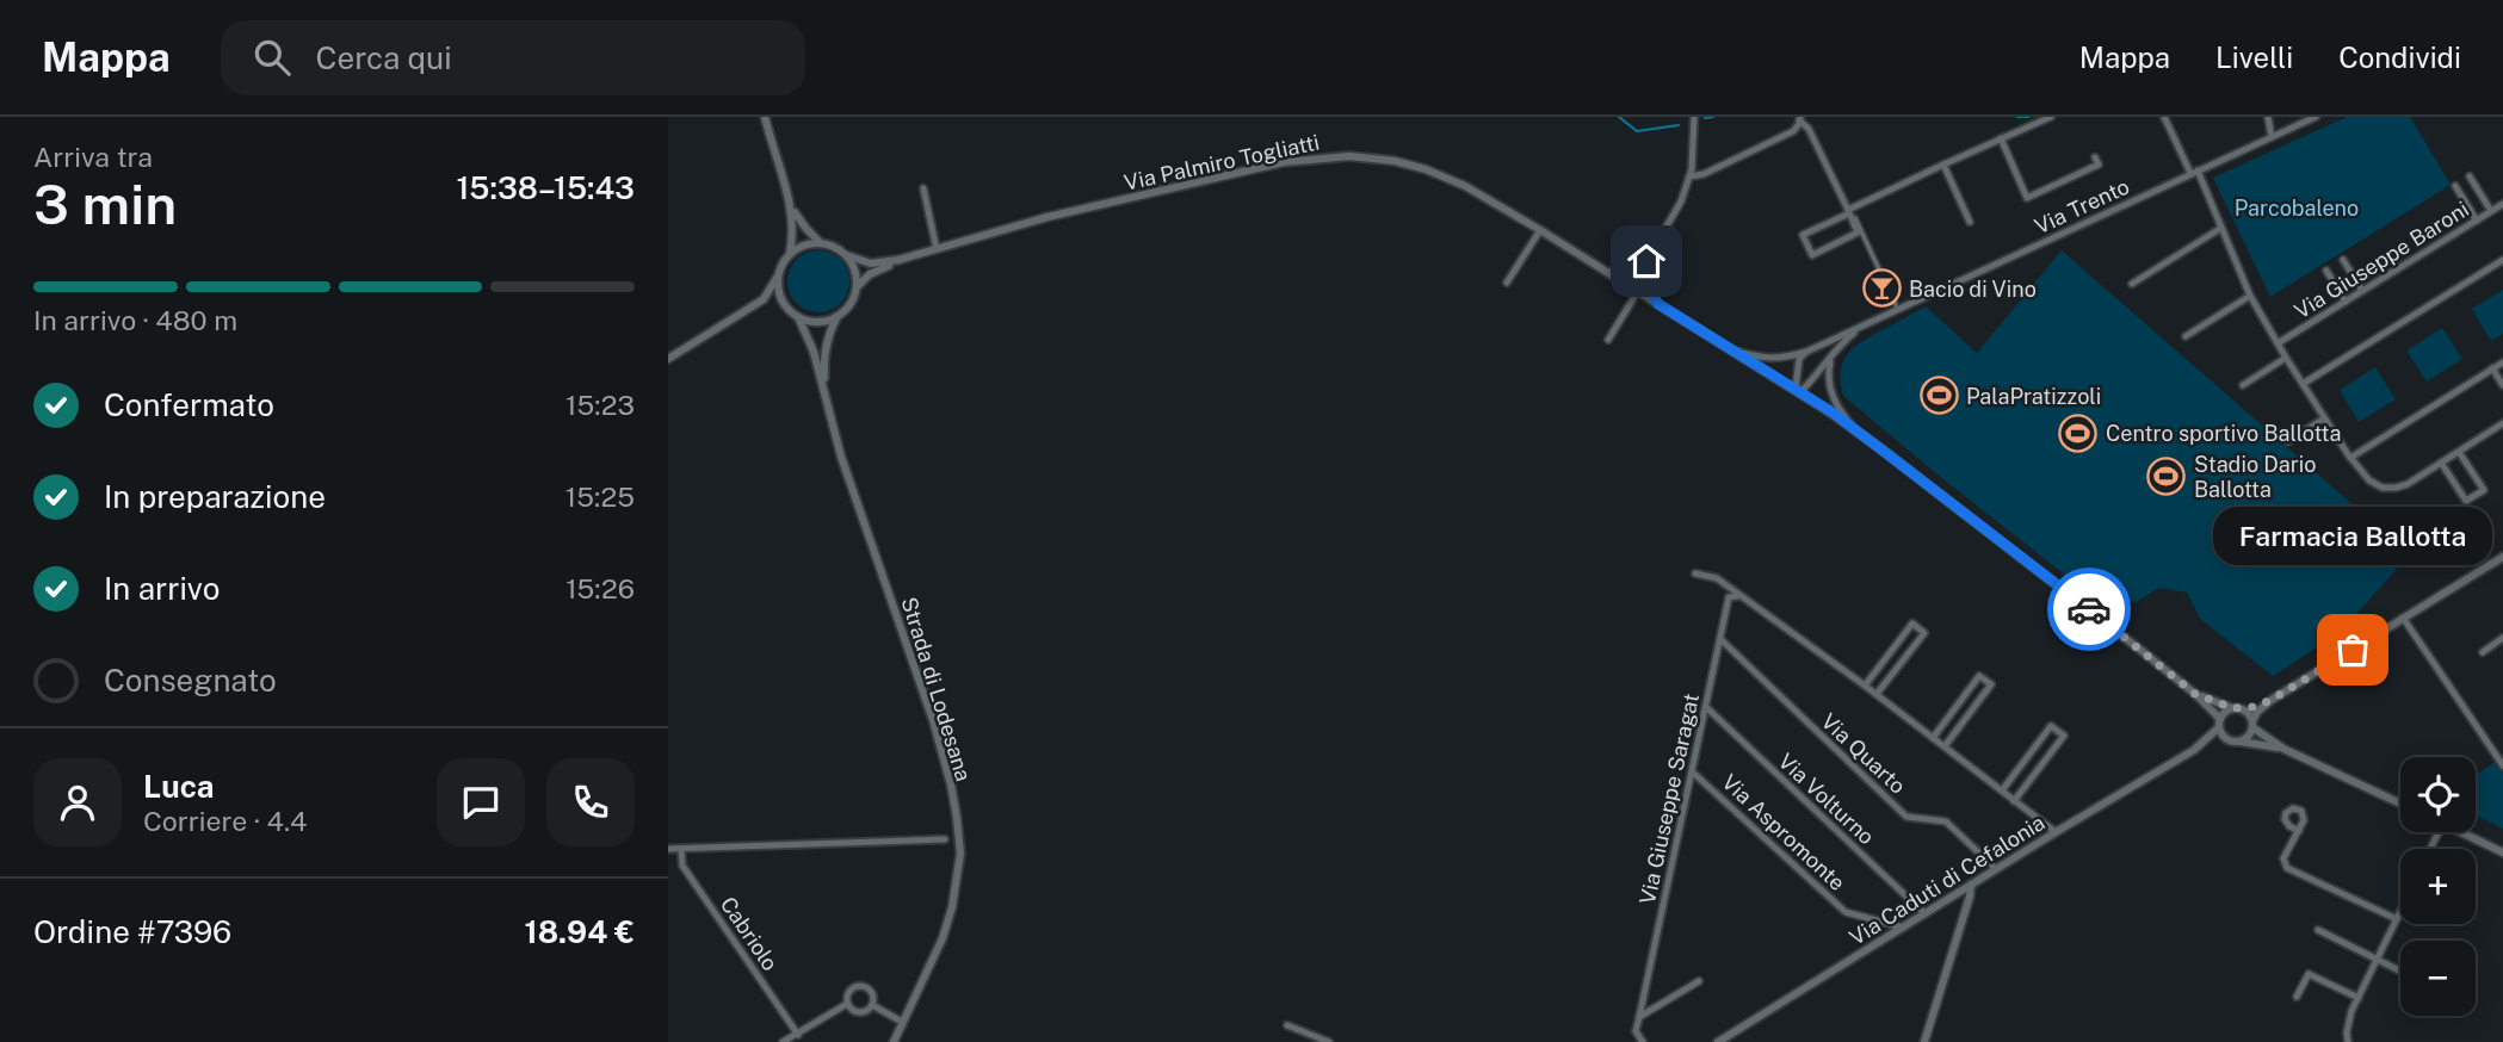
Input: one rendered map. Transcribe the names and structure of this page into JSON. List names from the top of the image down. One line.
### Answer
{"streets":{"street":["Via Palmiro Togliatti","Via Trento","Via Giuseppe Baroni","Strada di Lodesana","Via Quarto","Via Giuseppe Saragat","Via Volturno","Via Aspromonte","Via Caduti di Cefalonia","Cabriolo"]},"crossings":[["Via Palmiro Togliatti","Via Trento"],["Via Palmiro Togliatti","Via Caduti di Cefalonia"],["Via Quarto","Via Giuseppe Saragat"],["Via Quarto","Via Caduti di Cefalonia"],["Via Giuseppe Saragat","Via Volturno"],["Via Giuseppe Saragat","Via Aspromonte"],["Via Volturno","Via Caduti di Cefalonia"],["Via Aspromonte","Via Caduti di Cefalonia"]],"parks":["Parcobaleno"],"places":{"bar":["Bacio di Vino"],"sports":["PalaPratizzoli","Centro sportivo Ballotta","Stadio Dario Ballotta"],"other":["Farmacia Ballotta"]},"page":{"header":"Mappa","search":"Cerca qui","nav":["Mappa","Livelli","Condividi"],"heading":["3 min","Arriva tra","15:38–15:43"],"panel":["Luca","Corriere · 4.4","Ordine #7396","18.94 €"],"bar":"In arrivo · 480 m","list":[["Confermato","15:23"],["In preparazione","15:25"],["In arrivo","15:26"],"Consegnato"],"bubble":"Farmacia Ballotta","map_buttons":["+","−"]}}
